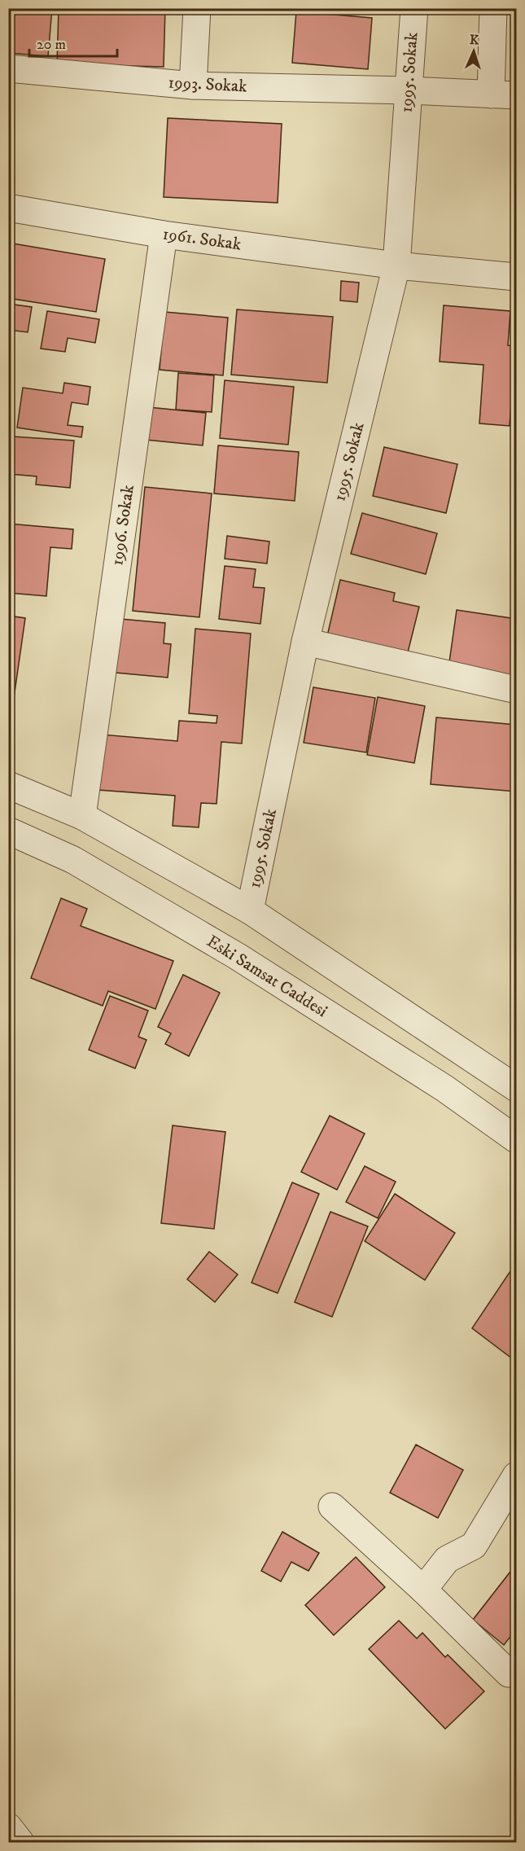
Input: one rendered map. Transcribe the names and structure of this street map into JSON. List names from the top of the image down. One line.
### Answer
{"streets":{"street":["1995. Sokak","1993. Sokak","1961. Sokak","1996. Sokak","Eski Samsat Caddesi"]},"crossings":[["1995. Sokak","1993. Sokak"],["1995. Sokak","1961. Sokak"],["1961. Sokak","1996. Sokak"]],"scale_bar":"20 m","north":"top"}
